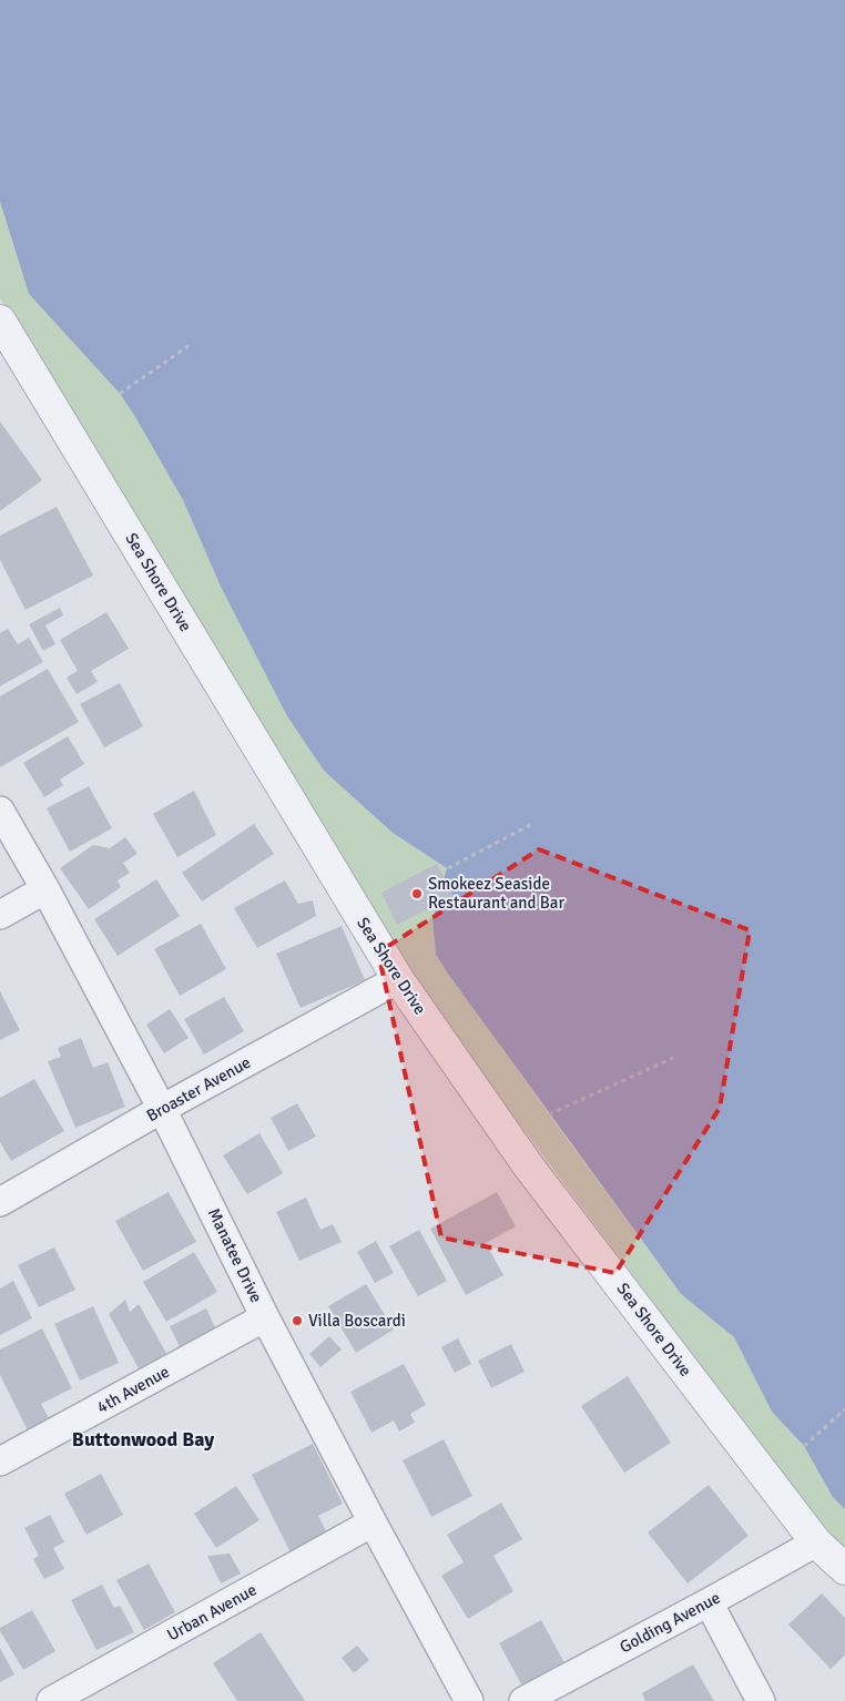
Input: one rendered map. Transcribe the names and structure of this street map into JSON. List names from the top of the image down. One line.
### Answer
{"streets":{"street":["Sea Shore Drive","Broaster Avenue","Manatee Drive","4th Avenue","Urban Avenue","Golding Avenue"]},"crossings":[["Sea Shore Drive","Broaster Avenue"],["Sea Shore Drive","Golding Avenue"],["Broaster Avenue","Manatee Drive"],["Manatee Drive","4th Avenue"],["Manatee Drive","Urban Avenue"]],"districts":["Buttonwood Bay"],"places":["Smokeez Seaside Restaurant and Bar","Villa Boscardi"]}
